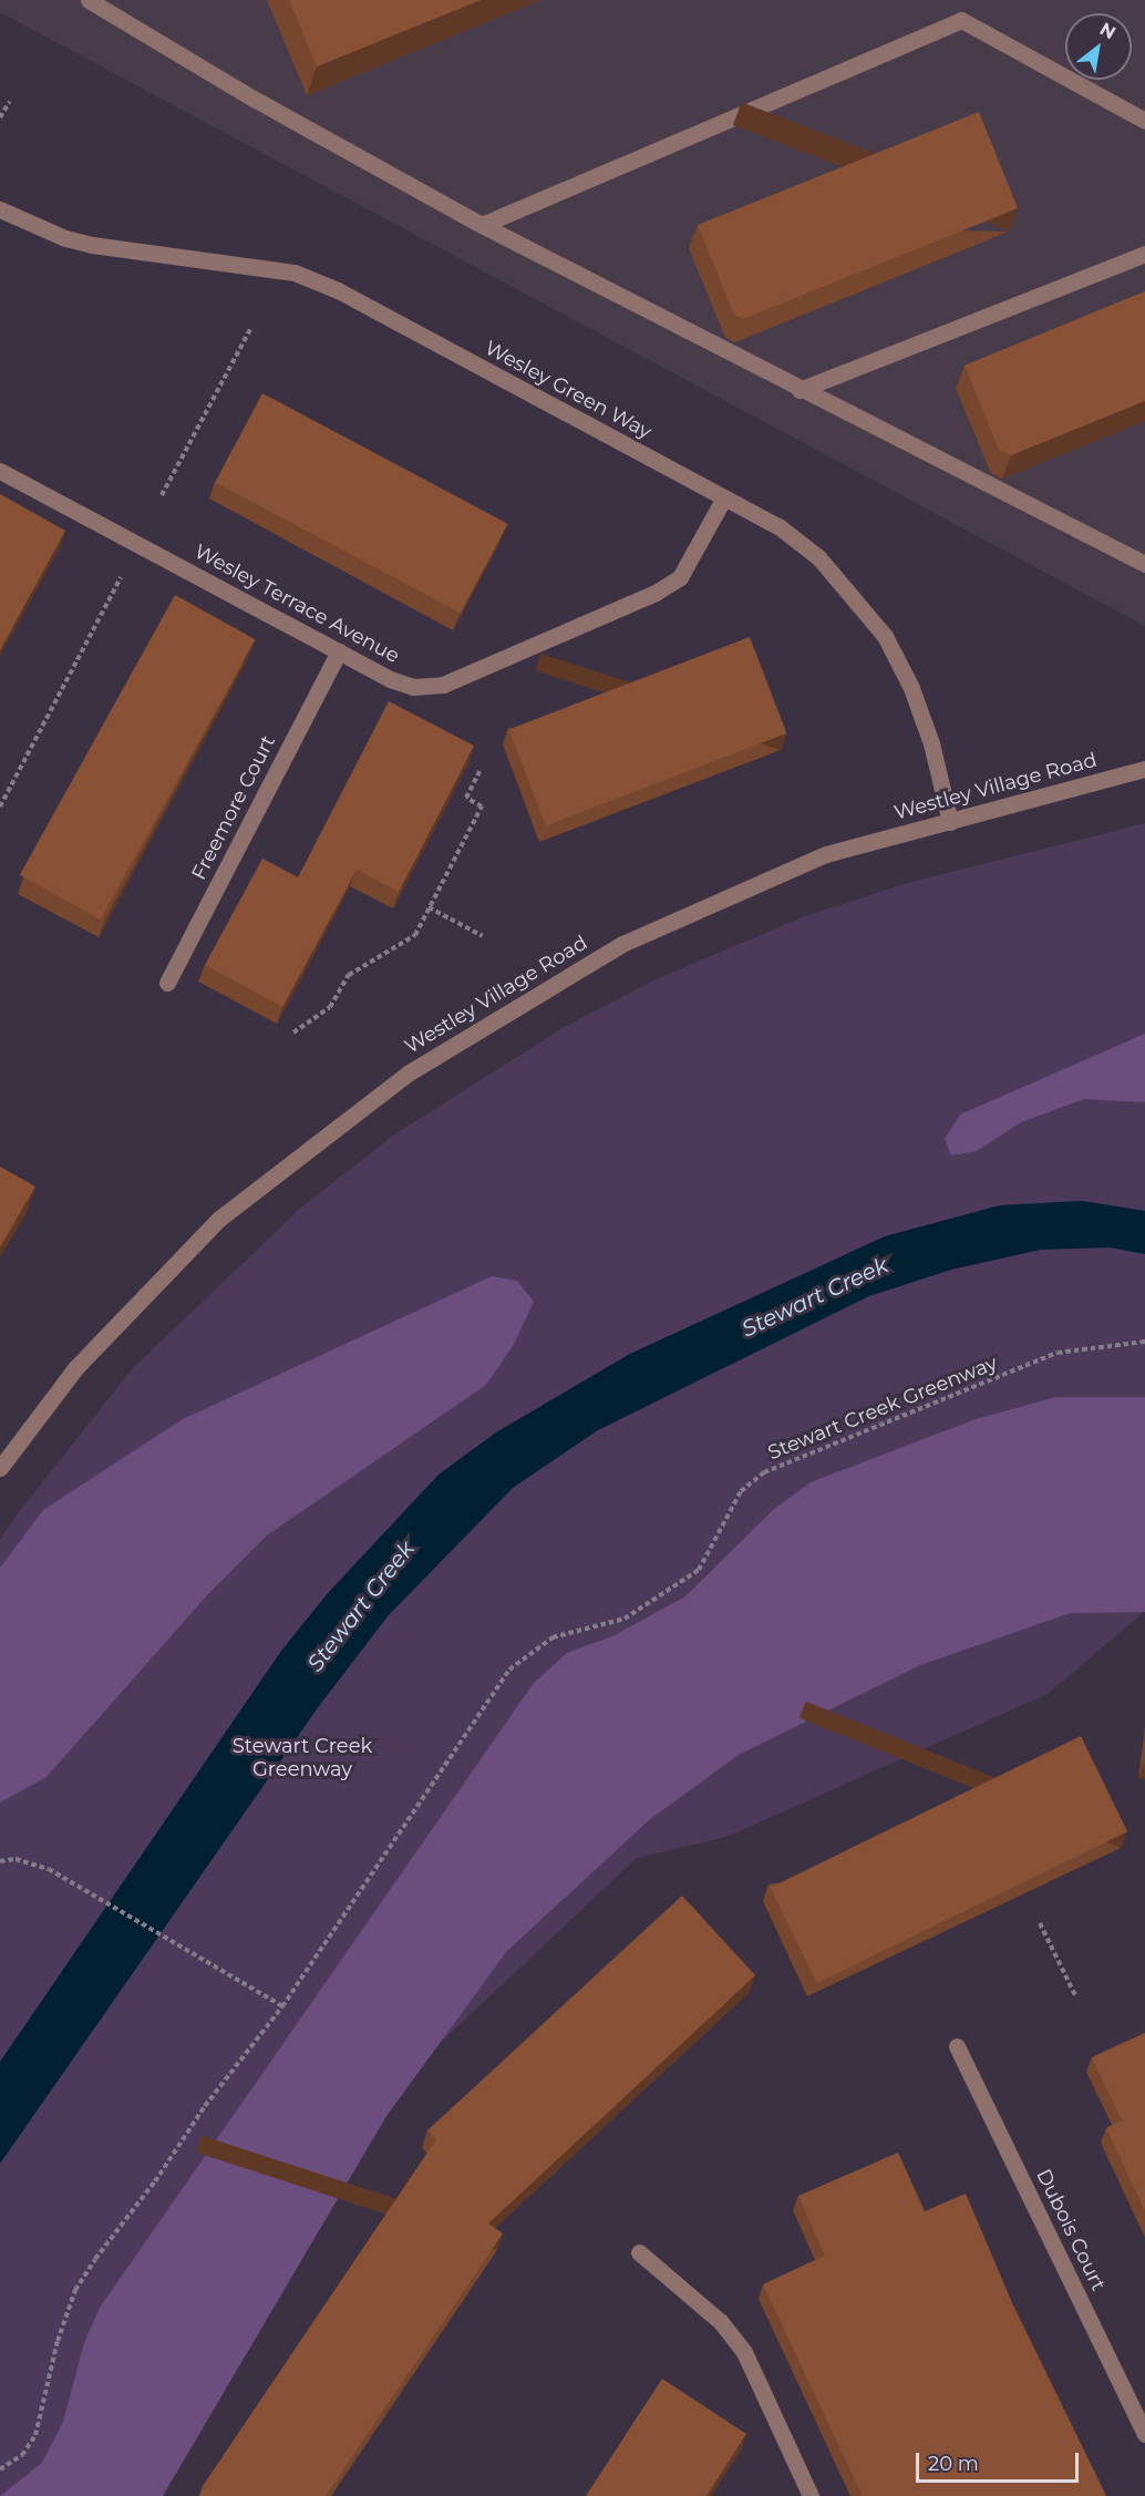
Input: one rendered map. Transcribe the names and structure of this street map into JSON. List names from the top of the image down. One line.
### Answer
{"streets":{"street":["Wesley Green Way","Wesley Terrace Avenue","Westley Village Road","Freemore Court","Dubois Court"],"path":["Stewart Creek Greenway"]},"crossings":[["Wesley Green Way","Wesley Terrace Avenue"],["Wesley Green Way","Westley Village Road"],["Wesley Terrace Avenue","Freemore Court"]],"water":["Stewart Creek"],"parks":["Stewart Creek Greenway"],"scale_bar":"20 m","north":"top right"}
